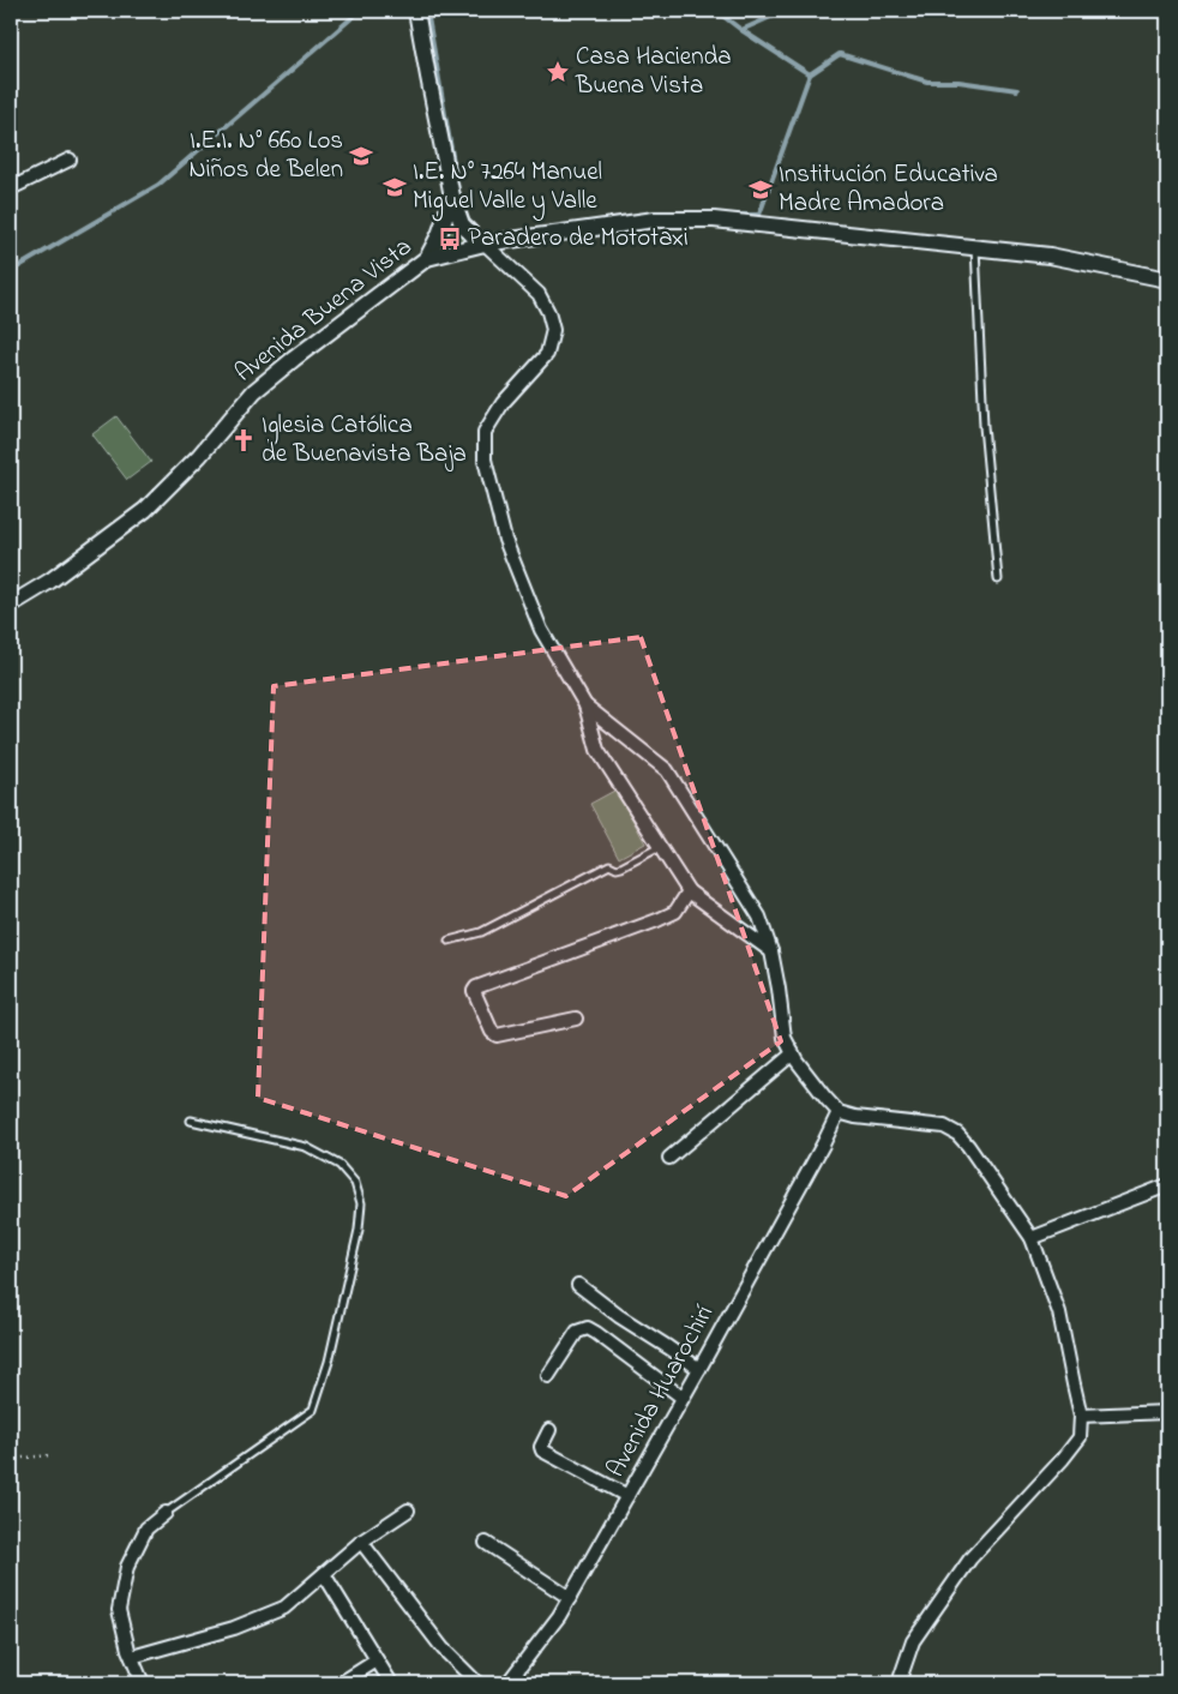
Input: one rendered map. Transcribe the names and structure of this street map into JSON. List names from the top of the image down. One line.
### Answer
{"streets":{"street":["Avenida Buena Vista","Avenida Huarochirí"]},"places":{"place":["Casa Hacienda Buena Vista"],"school or university":["I.E.I. N° 660 Los Niños de Belen","I.E. N° 7264 Manuel Miguel Valle y Valle","Institución Educativa Madre Amadora"],"bus stop":["Paradero de Mototaxi"],"church":["Iglesia Católica de Buenavista Baja"]}}
